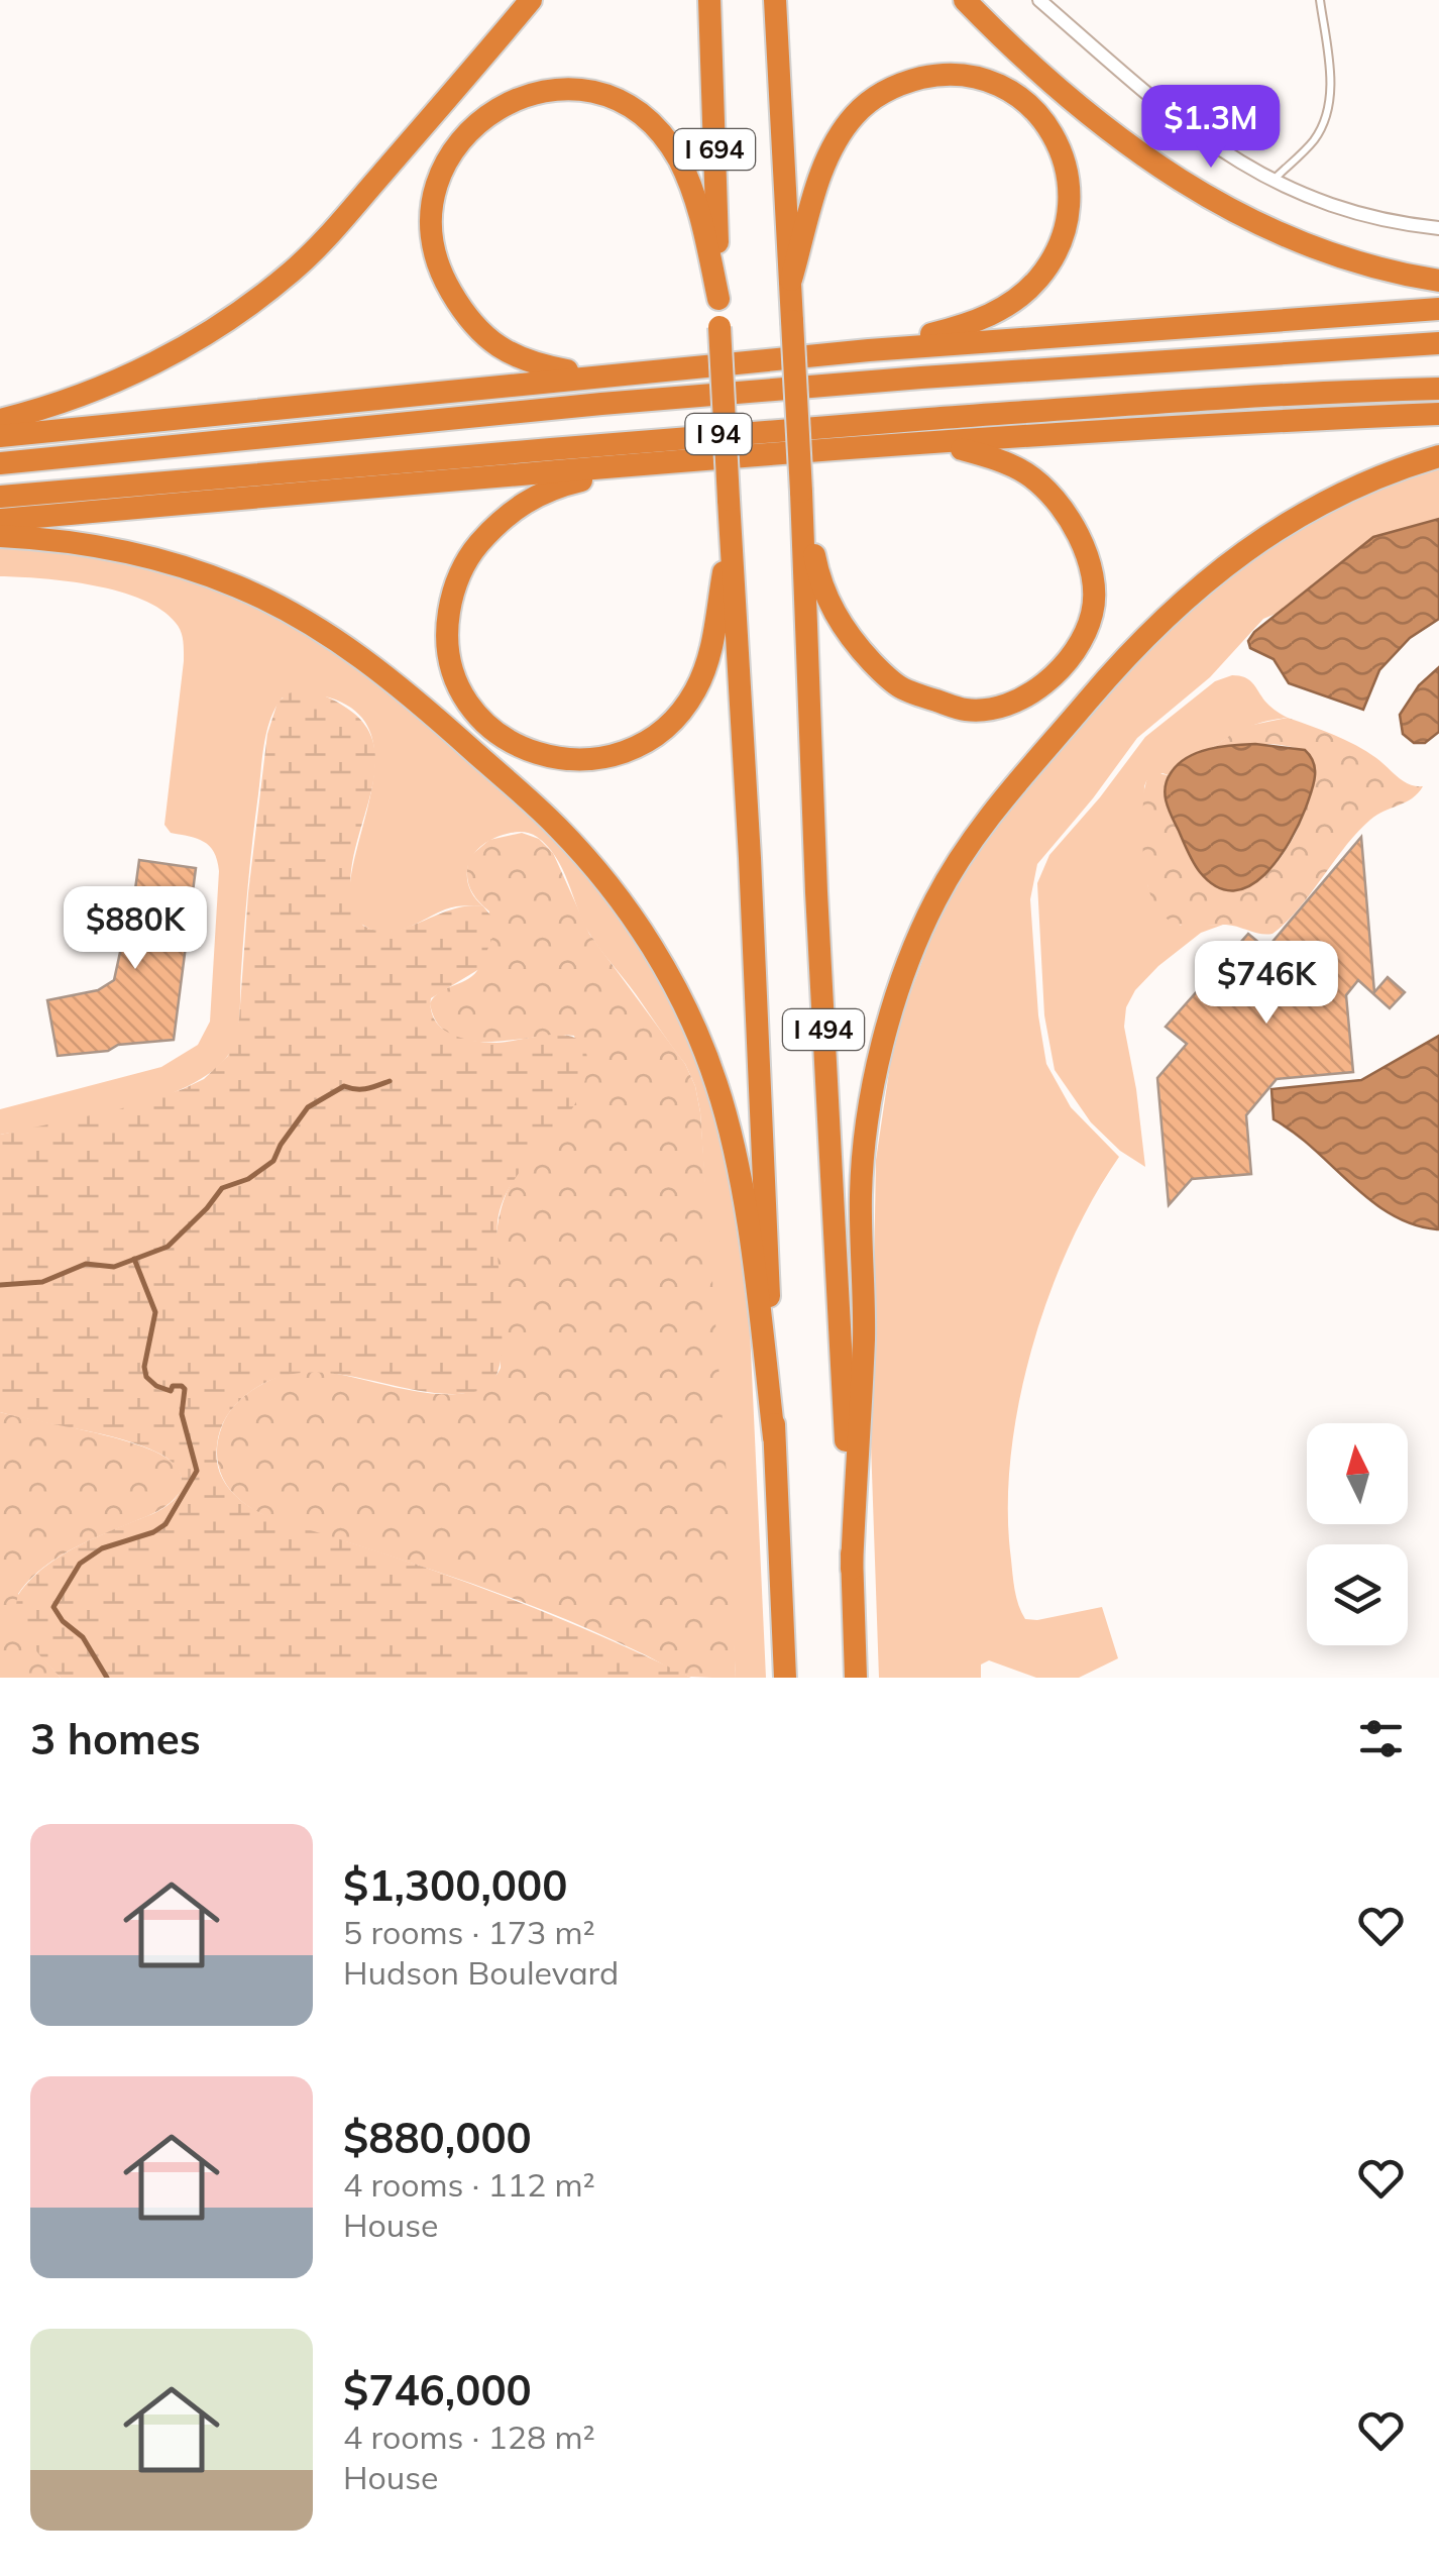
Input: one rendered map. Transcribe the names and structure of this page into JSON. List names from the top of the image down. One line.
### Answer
{"streets":{"highway":["I 694","I 94","I 494"]},"crossings":[["I 694","I 494"]],"north":"top","page":{"price":["$1.3M","$880K","$746K"],"heading":"3 homes","list":[{"name":"$1,300,000","note":"5 rooms · 173 m² · Hudson Boulevard"},{"name":"$880,000","note":"4 rooms · 112 m² · House"},{"name":"$746,000","note":"4 rooms · 128 m² · House"}]}}
